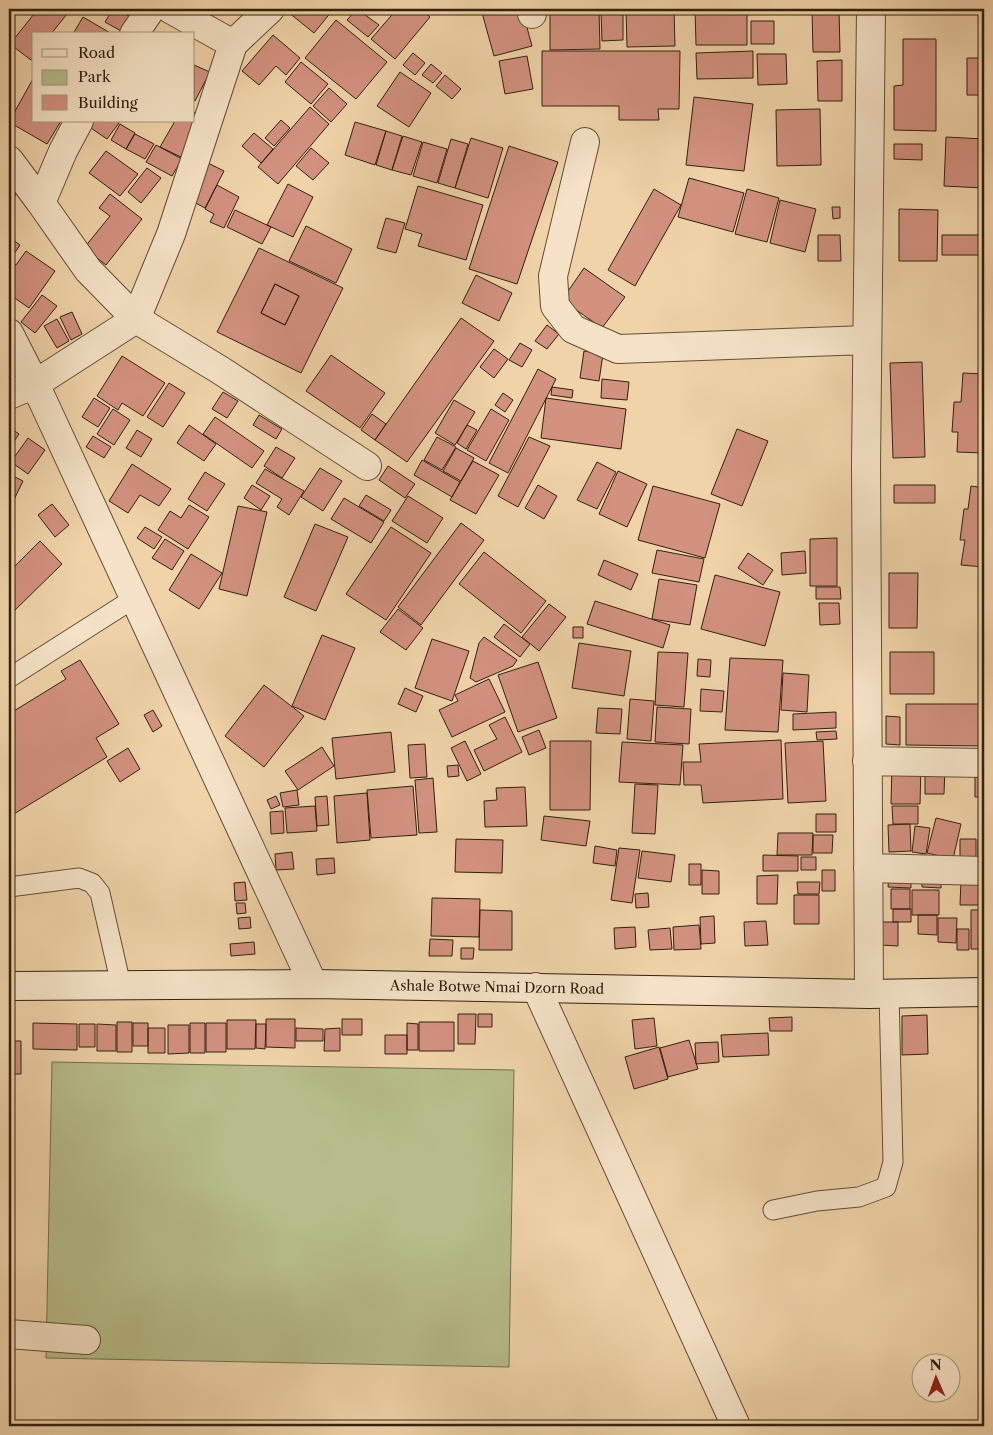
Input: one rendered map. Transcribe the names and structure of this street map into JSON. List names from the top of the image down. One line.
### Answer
{"streets":{"street":["Ashale Botwe Nmai Dzorn Road"]},"legend":["Road","Park","Building"],"north":"top"}
